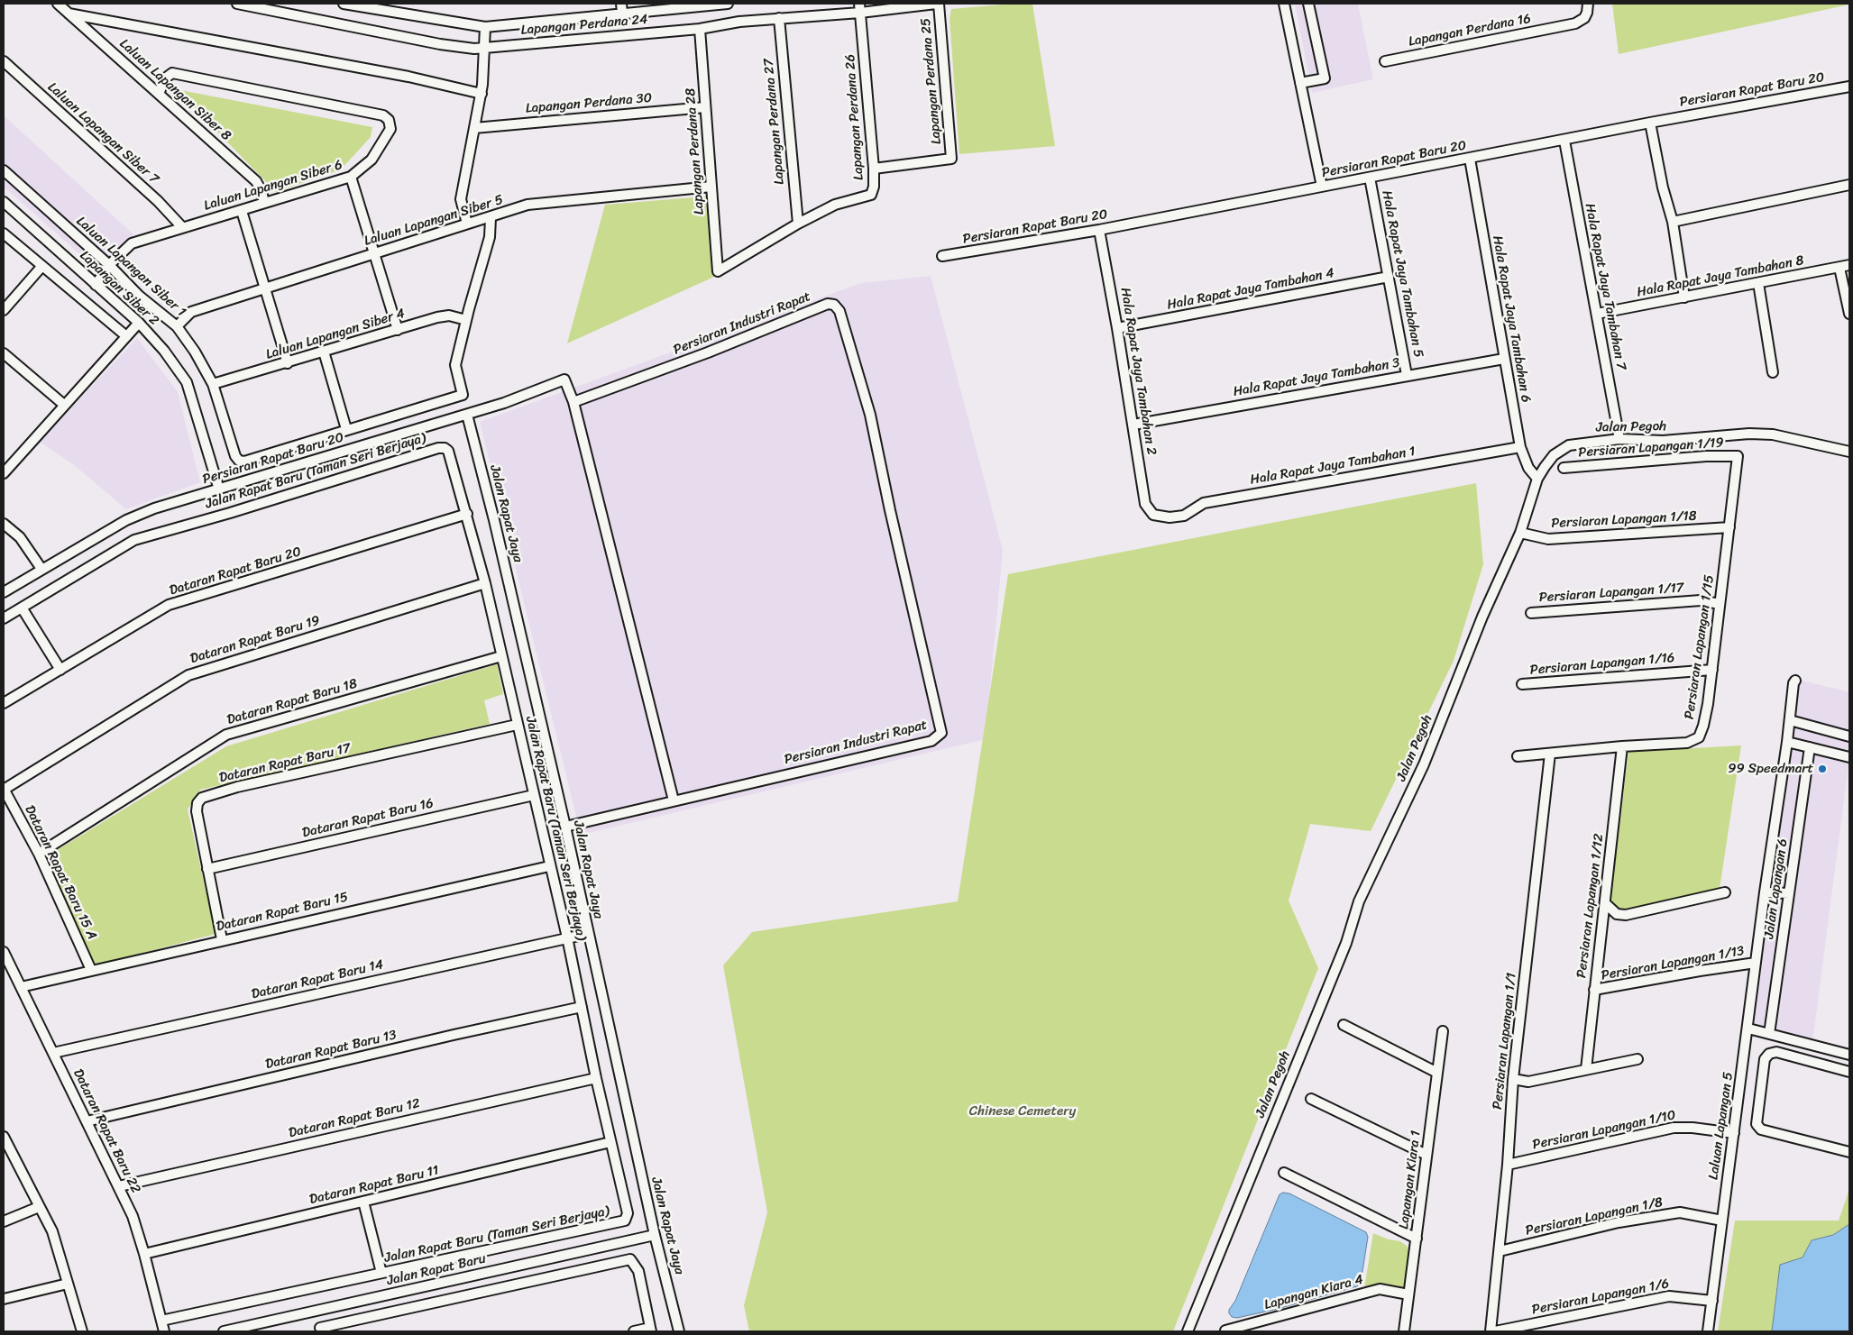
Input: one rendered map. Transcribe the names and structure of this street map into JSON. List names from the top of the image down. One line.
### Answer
{"streets":{"street":["Lapangan Perdana 24","Lapangan Perdana 16","Lapangan Perdana 25","Laluan Lapangan Siber 8","Persiaran Rapat Baru 20","Lapangan Perdana 30","Lapangan Perdana 26","Lapangan Perdana 27","Laluan Lapangan Siber 7","Lapangan Perdana 28","Laluan Lapangan Siber 6","Laluan Lapangan Siber 5","Laluan Lapangan Siber 1","Hala Rapat Jaya Tambahan 5","Hala Rapat Jaya Tambahan 8","Hala Rapat Jaya Tambahan 7","Lapangan Siber 2","Hala Rapat Jaya Tambahan 4","Hala Rapat Jaya Tambahan 6","Persiaran Industri Rapat","Laluan Lapangan Siber 4","Hala Rapat Jaya Tambahan 2","Hala Rapat Jaya Tambahan 3","Jalan Pegoh","Persiaran Lapangan 1/19","Hala Rapat Jaya Tambahan 1","Jalan Rapat Baru (Taman Seri Berjaya)","Jalan Rapat Jaya","Persiaran Lapangan 1/18","Dataran Rapat Baru 20","Persiaran Lapangan 1/17","Dataran Rapat Baru 19","Persiaran Lapangan 1/15","Persiaran Lapangan 1/16","Dataran Rapat Baru 18","Dataran Rapat Baru 17","Dataran Rapat Baru 16","Dataran Rapat Baru 15 A","Jalan Lapangan 6","Persiaran Lapangan 1/12","Dataran Rapat Baru 15","Persiaran Lapangan 1/13","Dataran Rapat Baru 14","Persiaran Lapangan 1/1","Dataran Rapat Baru 13","Dataran Rapat Baru 12","Laluan Lapangan 5","Persiaran Lapangan 1/10","Dataran Rapat Baru 22","Lapangan Kiara 1","Dataran Rapat Baru 11","Persiaran Lapangan 1/8","Jalan Rapat Baru","Lapangan Kiara 4","Persiaran Lapangan 1/6"]},"crossings":[["Lapangan Perdana 24","Lapangan Perdana 25"],["Lapangan Perdana 24","Lapangan Perdana 26"],["Lapangan Perdana 24","Lapangan Perdana 27"],["Lapangan Perdana 24","Lapangan Perdana 28"],["Lapangan Perdana 25","Lapangan Perdana 26"],["Laluan Lapangan Siber 8","Laluan Lapangan Siber 6"],["Persiaran Rapat Baru 20","Hala Rapat Jaya Tambahan 5"],["Persiaran Rapat Baru 20","Hala Rapat Jaya Tambahan 7"],["Persiaran Rapat Baru 20","Lapangan Siber 2"],["Persiaran Rapat Baru 20","Hala Rapat Jaya Tambahan 6"],["Persiaran Rapat Baru 20","Persiaran Industri Rapat"],["Persiaran Rapat Baru 20","Hala Rapat Jaya Tambahan 2"],["Persiaran Rapat Baru 20","Jalan Rapat Jaya"],["Lapangan Perdana 30","Lapangan Perdana 28"],["Lapangan Perdana 26","Lapangan Perdana 27"],["Lapangan Perdana 26","Lapangan Perdana 28"],["Lapangan Perdana 27","Lapangan Perdana 28"],["Laluan Lapangan Siber 7","Laluan Lapangan Siber 6"],["Lapangan Perdana 28","Laluan Lapangan Siber 5"],["Laluan Lapangan Siber 6","Laluan Lapangan Siber 1"],["Laluan Lapangan Siber 6","Lapangan Siber 2"],["Laluan Lapangan Siber 5","Laluan Lapangan Siber 1"],["Laluan Lapangan Siber 1","Laluan Lapangan Siber 4"],["Hala Rapat Jaya Tambahan 5","Hala Rapat Jaya Tambahan 4"],["Hala Rapat Jaya Tambahan 5","Hala Rapat Jaya Tambahan 3"],["Hala Rapat Jaya Tambahan 8","Hala Rapat Jaya Tambahan 7"],["Hala Rapat Jaya Tambahan 7","Jalan Pegoh"],["Hala Rapat Jaya Tambahan 4","Hala Rapat Jaya Tambahan 2"],["Hala Rapat Jaya Tambahan 6","Hala Rapat Jaya Tambahan 3"],["Hala Rapat Jaya Tambahan 6","Jalan Pegoh"],["Hala Rapat Jaya Tambahan 6","Hala Rapat Jaya Tambahan 1"],["Persiaran Industri Rapat","Jalan Rapat Jaya"],["Hala Rapat Jaya Tambahan 2","Hala Rapat Jaya Tambahan 3"],["Hala Rapat Jaya Tambahan 2","Hala Rapat Jaya Tambahan 1"],["Jalan Pegoh","Persiaran Lapangan 1/18"],["Persiaran Lapangan 1/19","Persiaran Lapangan 1/15"],["Jalan Rapat Baru (Taman Seri Berjaya)","Dataran Rapat Baru 20"],["Jalan Rapat Baru (Taman Seri Berjaya)","Dataran Rapat Baru 19"],["Jalan Rapat Baru (Taman Seri Berjaya)","Dataran Rapat Baru 18"],["Jalan Rapat Baru (Taman Seri Berjaya)","Dataran Rapat Baru 17"],["Jalan Rapat Baru (Taman Seri Berjaya)","Dataran Rapat Baru 16"],["Jalan Rapat Baru (Taman Seri Berjaya)","Dataran Rapat Baru 15"],["Jalan Rapat Baru (Taman Seri Berjaya)","Dataran Rapat Baru 14"],["Jalan Rapat Baru (Taman Seri Berjaya)","Dataran Rapat Baru 13"],["Jalan Rapat Baru (Taman Seri Berjaya)","Dataran Rapat Baru 12"],["Jalan Rapat Baru (Taman Seri Berjaya)","Dataran Rapat Baru 22"],["Jalan Rapat Baru (Taman Seri Berjaya)","Dataran Rapat Baru 11"],["Jalan Rapat Jaya","Dataran Rapat Baru 14"],["Jalan Rapat Jaya","Jalan Rapat Baru"],["Persiaran Lapangan 1/18","Persiaran Lapangan 1/15"],["Persiaran Lapangan 1/17","Persiaran Lapangan 1/15"],["Dataran Rapat Baru 19","Dataran Rapat Baru 15 A"],["Persiaran Lapangan 1/15","Persiaran Lapangan 1/16"],["Persiaran Lapangan 1/15","Persiaran Lapangan 1/12"],["Persiaran Lapangan 1/15","Persiaran Lapangan 1/1"],["Dataran Rapat Baru 18","Dataran Rapat Baru 15 A"],["Dataran Rapat Baru 17","Dataran Rapat Baru 16"],["Dataran Rapat Baru 17","Dataran Rapat Baru 15"],["Dataran Rapat Baru 15 A","Dataran Rapat Baru 15"],["Persiaran Lapangan 1/12","Persiaran Lapangan 1/13"],["Dataran Rapat Baru 15","Dataran Rapat Baru 22"],["Persiaran Lapangan 1/13","Laluan Lapangan 5"],["Dataran Rapat Baru 14","Dataran Rapat Baru 22"],["Persiaran Lapangan 1/1","Persiaran Lapangan 1/10"],["Persiaran Lapangan 1/1","Persiaran Lapangan 1/8"],["Dataran Rapat Baru 13","Dataran Rapat Baru 22"],["Dataran Rapat Baru 12","Dataran Rapat Baru 22"],["Laluan Lapangan 5","Persiaran Lapangan 1/10"],["Laluan Lapangan 5","Persiaran Lapangan 1/8"],["Laluan Lapangan 5","Persiaran Lapangan 1/6"],["Dataran Rapat Baru 22","Dataran Rapat Baru 11"],["Lapangan Kiara 1","Lapangan Kiara 4"]],"parks":["Chinese Cemetery"],"places":["99 Speedmart"]}
